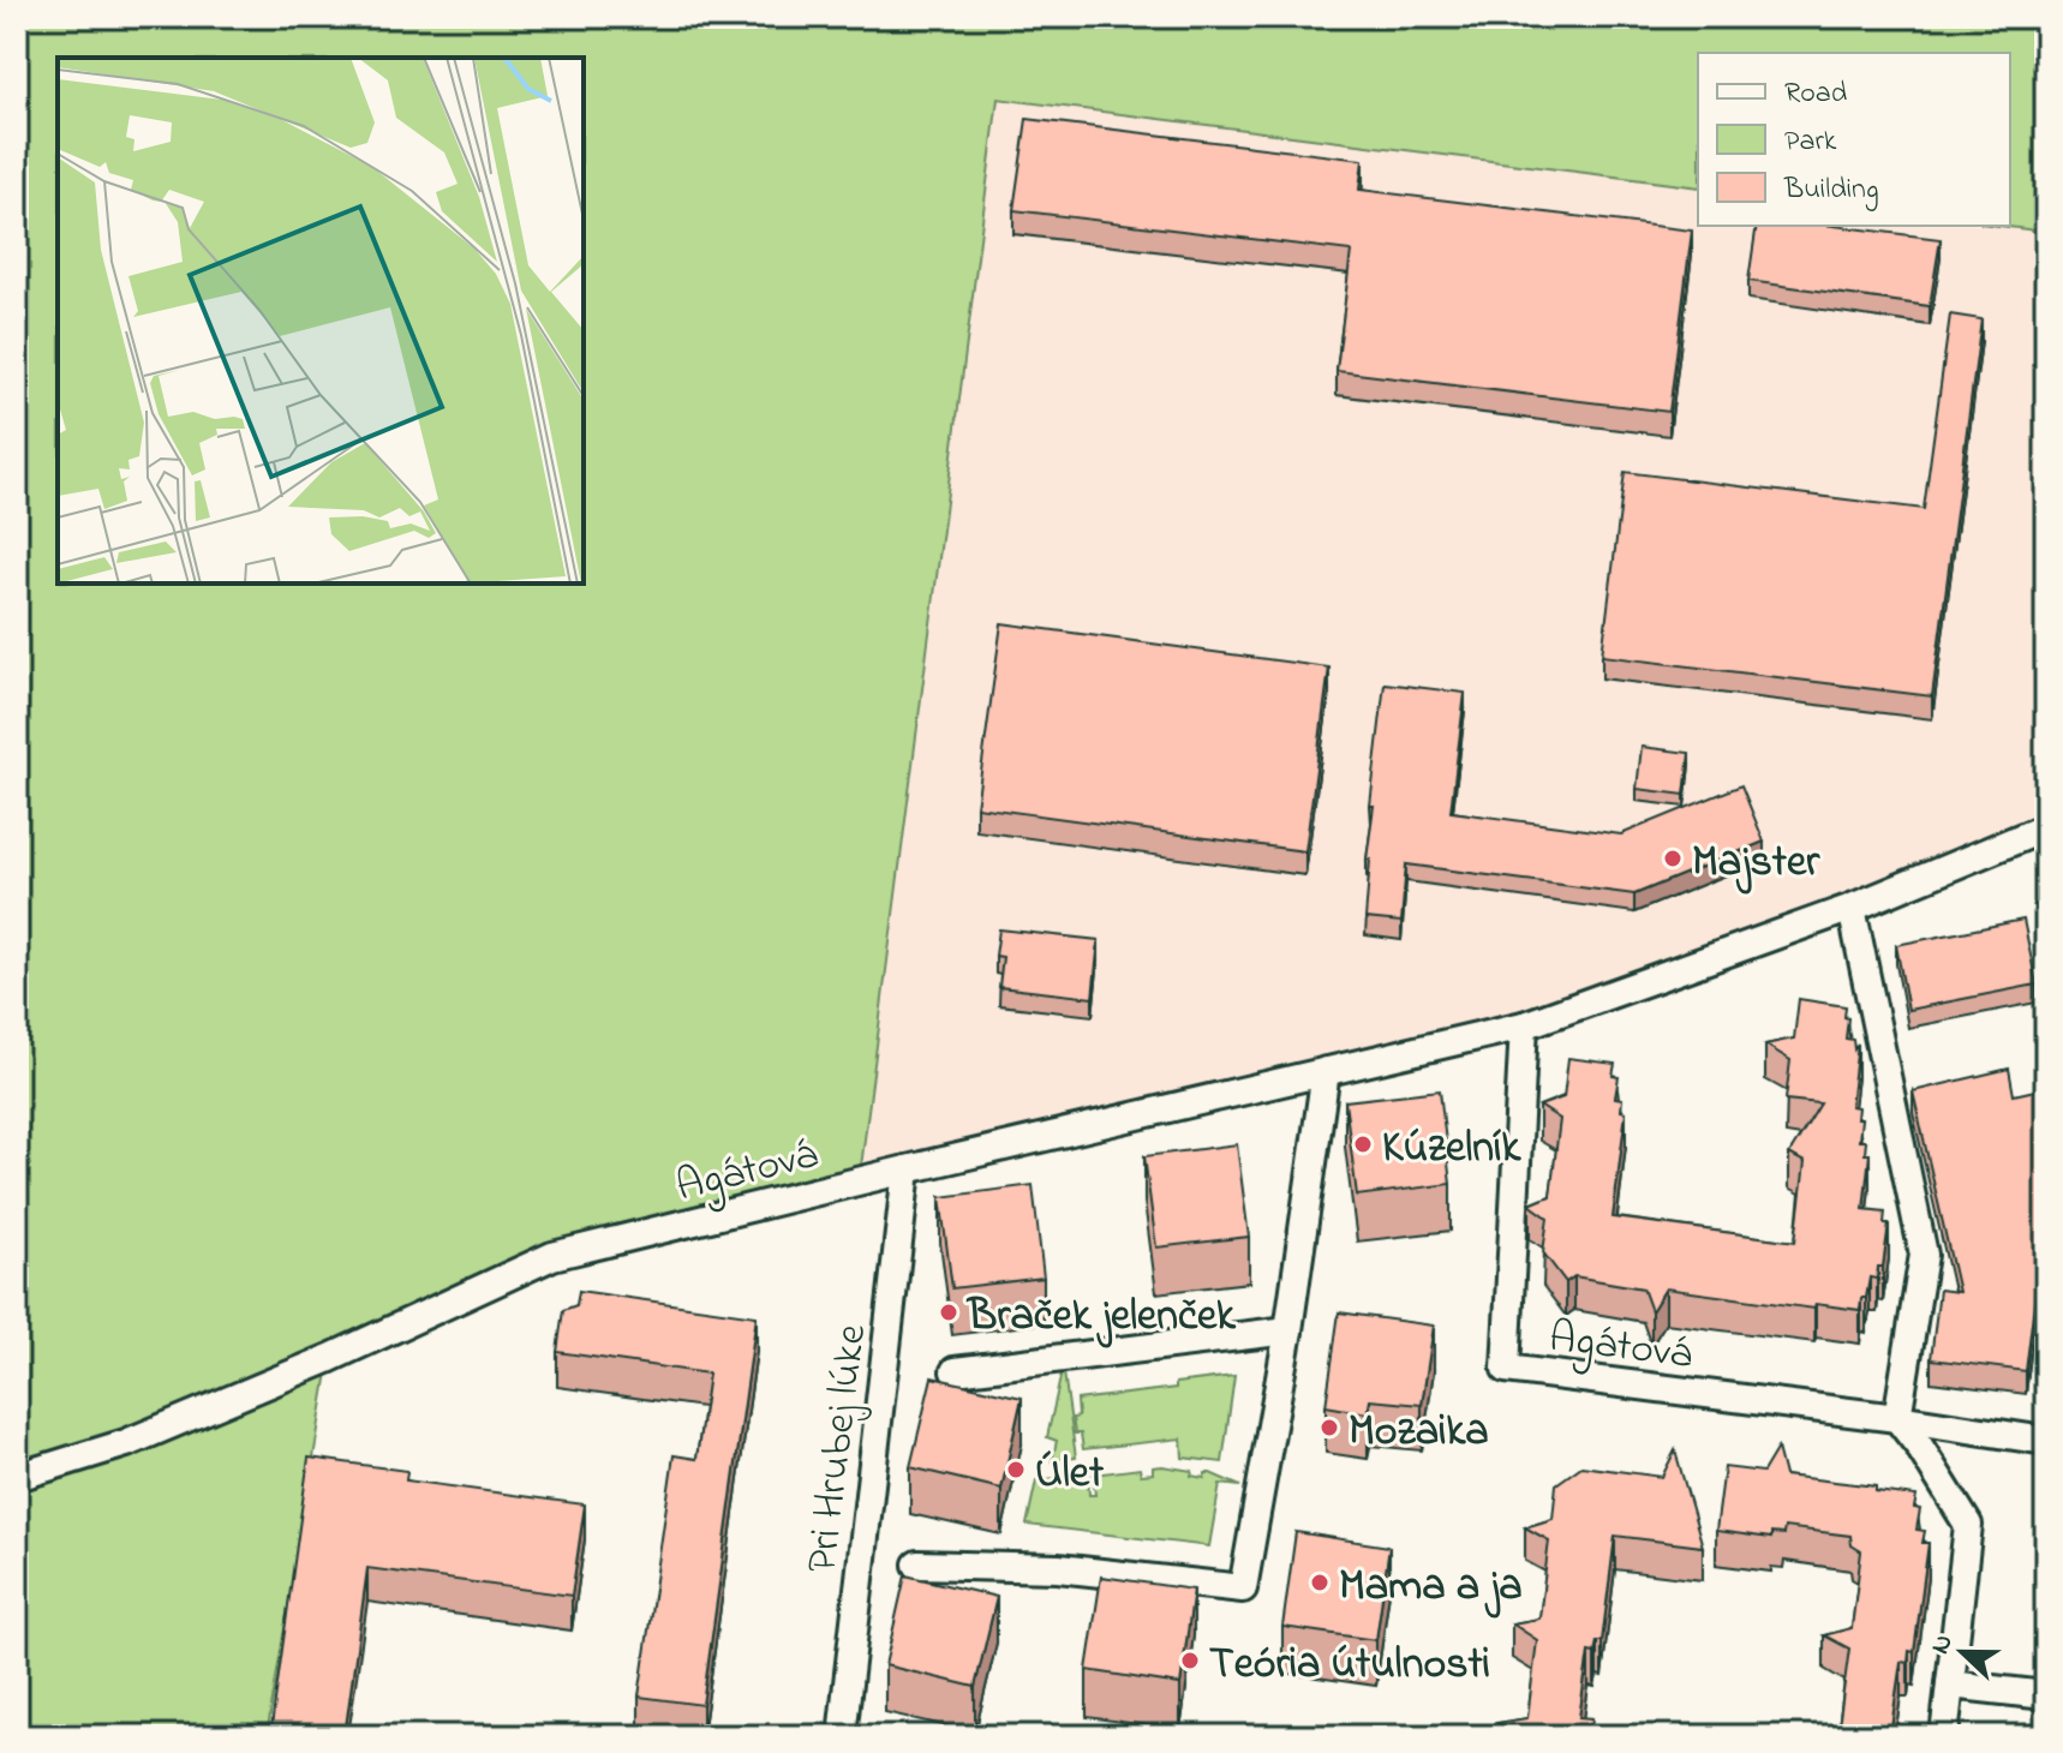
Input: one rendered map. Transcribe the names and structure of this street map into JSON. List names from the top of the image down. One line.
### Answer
{"streets":{"street":["Agátová","Pri Hrubej lúke"]},"crossings":[["Agátová","Pri Hrubej lúke"]],"places":["Majster","Kúzelník","Braček jelenček","Mozaika","Úlet","Mama a ja","Teória útulnosti"],"legend":["Road","Park","Building"],"north":"left"}
